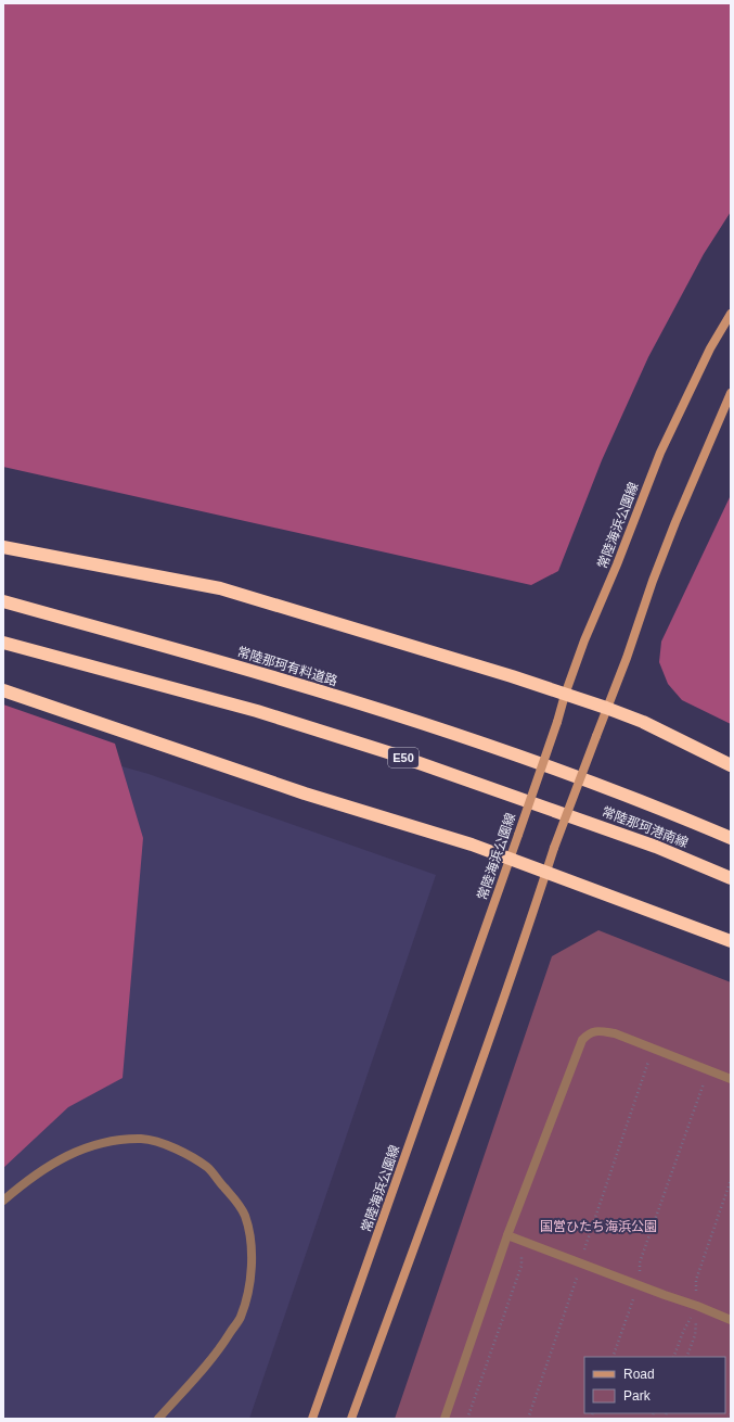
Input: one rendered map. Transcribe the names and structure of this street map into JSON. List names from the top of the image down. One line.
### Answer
{"streets":{"highway":["常陸那珂有料道路","E50","常陸那珂港南線"],"main road":["常陸海浜公園線"]},"crossings":[["常陸那珂有料道路","常陸那珂港南線"]],"parks":["国営ひたち海浜公園"],"legend":["Road","Park"]}
